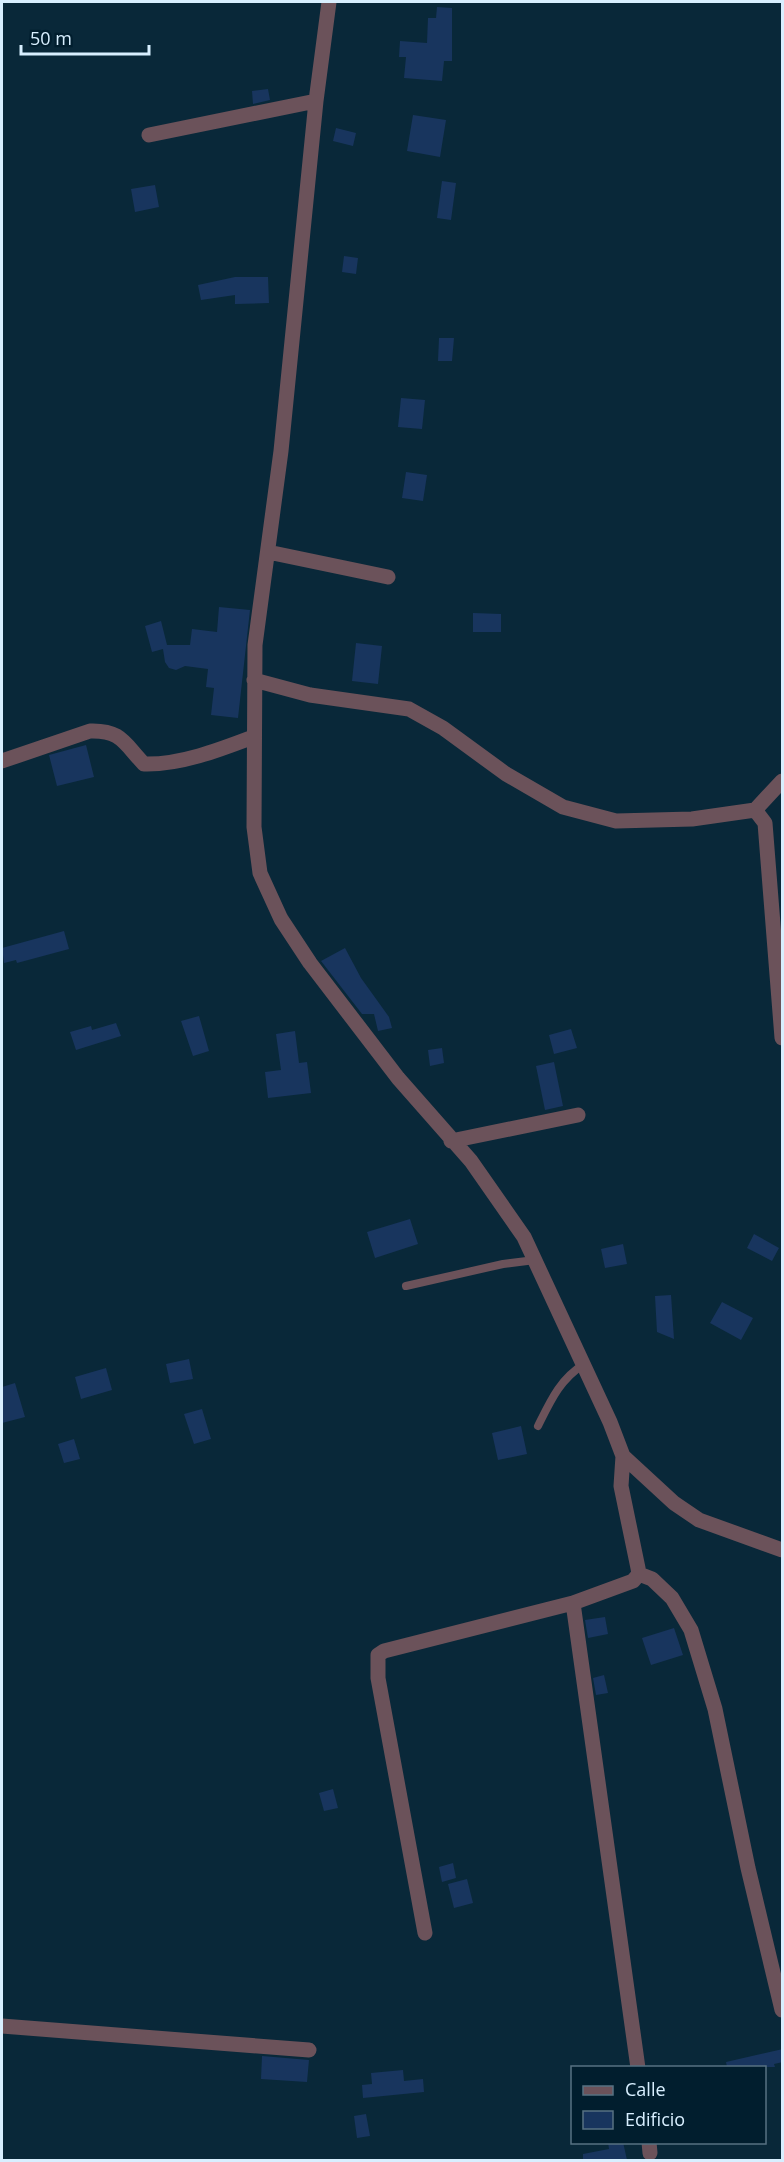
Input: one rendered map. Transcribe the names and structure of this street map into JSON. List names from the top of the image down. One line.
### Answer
{"legend":["Calle","Edificio"],"scale_bar":"50 m"}
